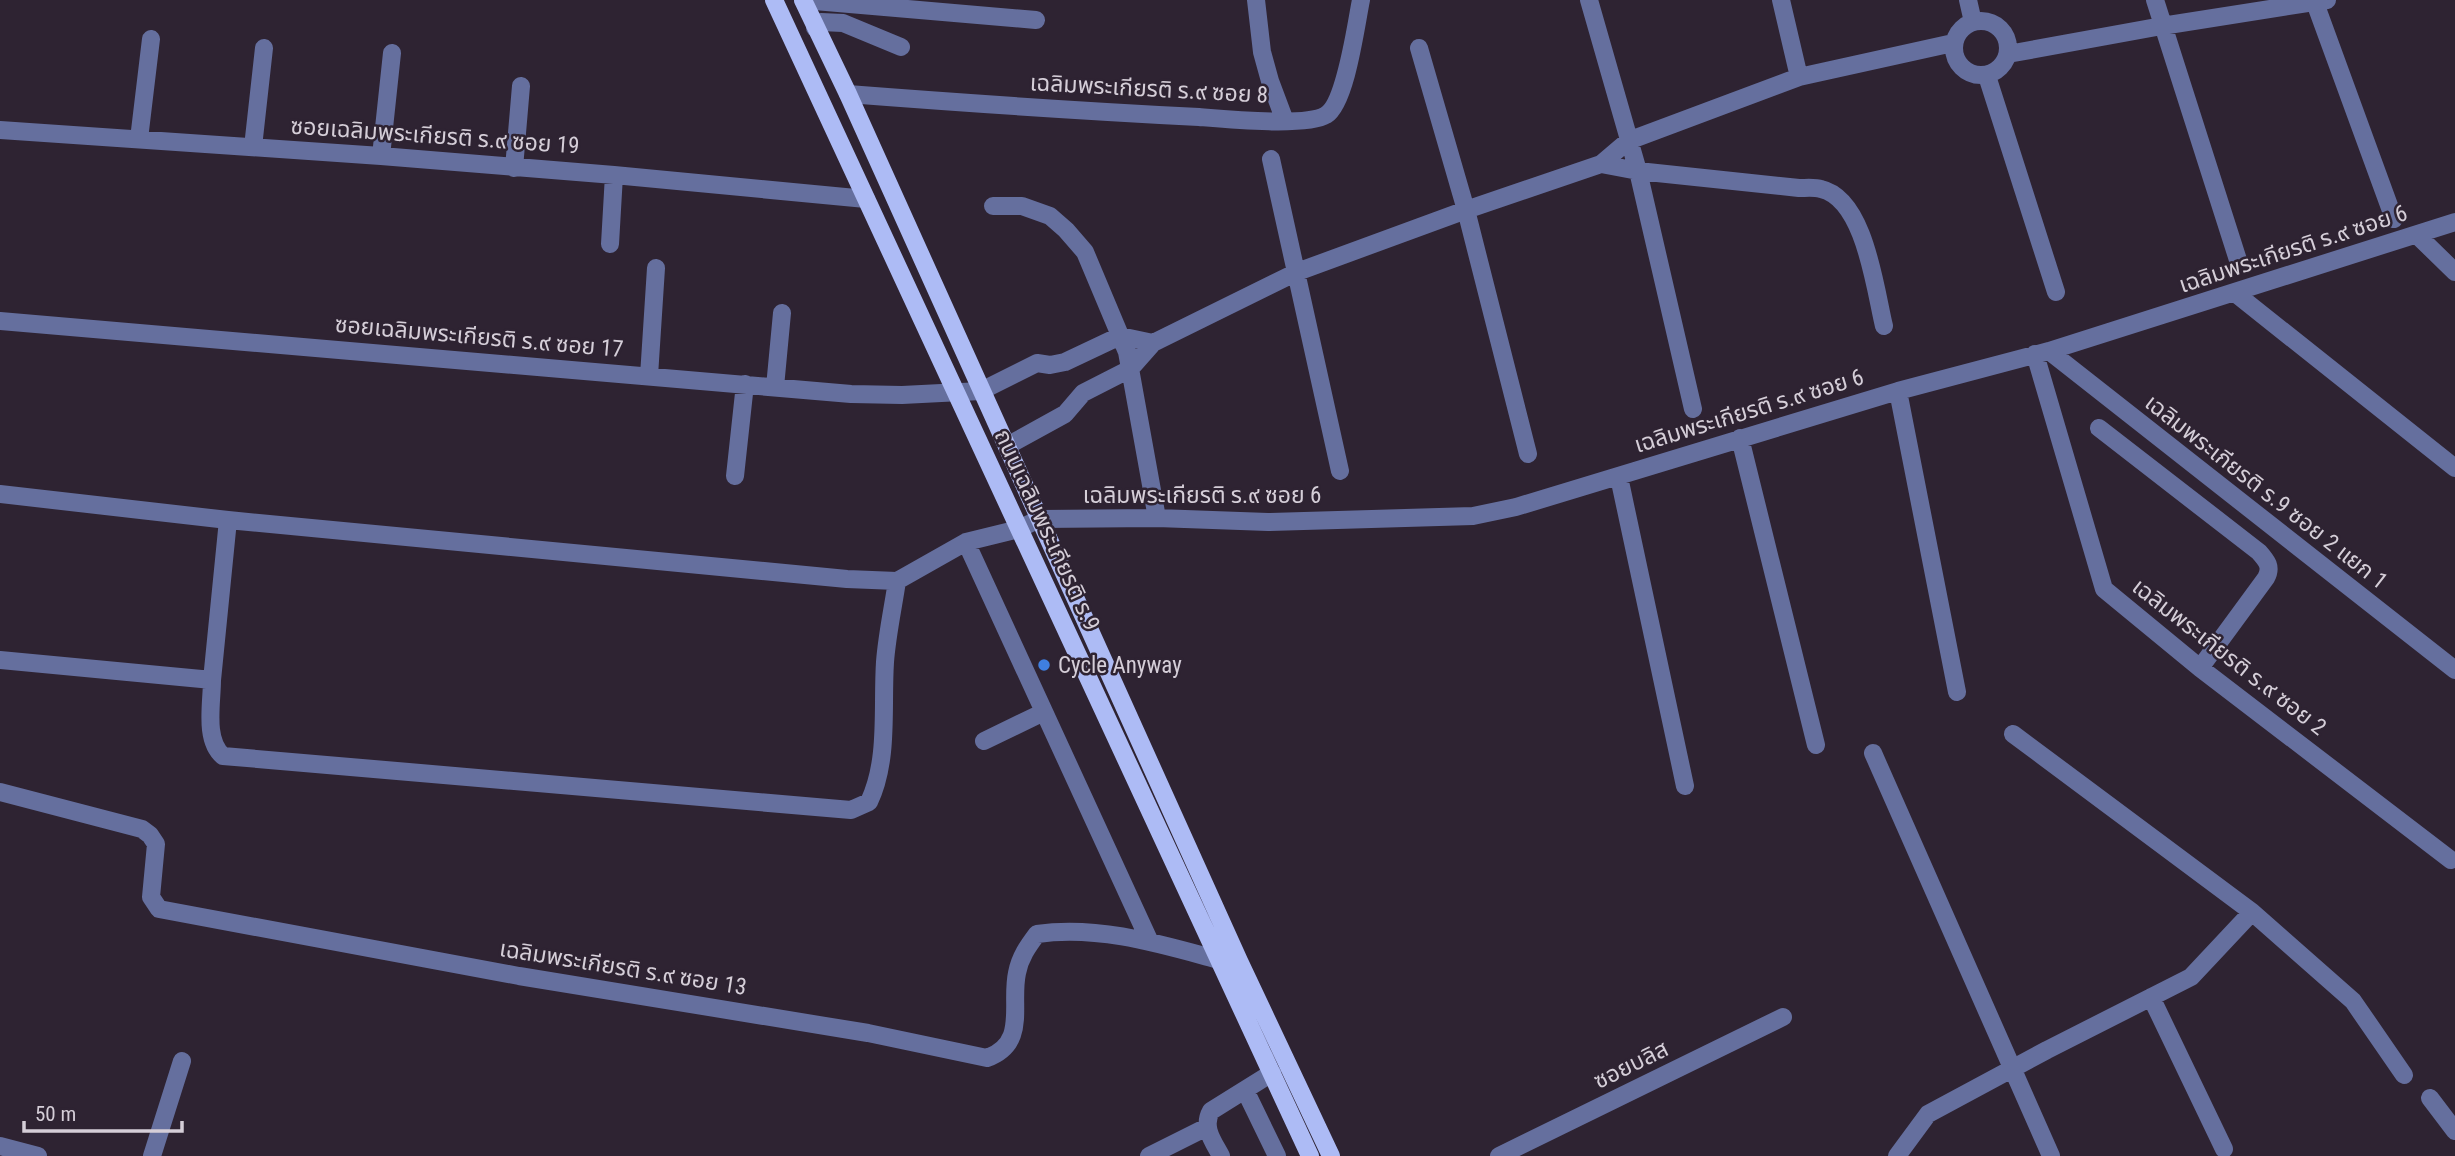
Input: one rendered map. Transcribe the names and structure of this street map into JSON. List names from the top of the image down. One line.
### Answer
{"streets":{"main road":["ถนนเฉลิมพระเกียรติ ร.9"],"street":["เฉลิมพระเกียรติ ร.๙ ซอย 8","ซอยเฉลิมพระเกียรติ ร.๙ ซอย 19","เฉลิมพระเกียรติ ร.๙ ซอย 6","ซอยเฉลิมพระเกียรติ ร.๙ ซอย 17","เฉลิมพระเกียรติ ร.9 ซอย 2 แยก 1","เฉลิมพระเกียรติ ร.๙ ซอย 2","เฉลิมพระเกียรติ ร.๙ ซอย 13","ซอยบลิส"]},"crossings":[["เฉลิมพระเกียรติ ร.๙ ซอย 8","ถนนเฉลิมพระเกียรติ ร.9"],["ซอยเฉลิมพระเกียรติ ร.๙ ซอย 19","ถนนเฉลิมพระเกียรติ ร.9"],["เฉลิมพระเกียรติ ร.๙ ซอย 6","เฉลิมพระเกียรติ ร.9 ซอย 2 แยก 1"],["เฉลิมพระเกียรติ ร.๙ ซอย 6","ถนนเฉลิมพระเกียรติ ร.9"],["เฉลิมพระเกียรติ ร.๙ ซอย 6","เฉลิมพระเกียรติ ร.๙ ซอย 2"],["ซอยเฉลิมพระเกียรติ ร.๙ ซอย 17","ถนนเฉลิมพระเกียรติ ร.9"],["เฉลิมพระเกียรติ ร.9 ซอย 2 แยก 1","เฉลิมพระเกียรติ ร.๙ ซอย 2"],["ถนนเฉลิมพระเกียรติ ร.9","เฉลิมพระเกียรติ ร.๙ ซอย 13"]],"places":["Cycle Anyway"],"scale_bar":"50 m"}
